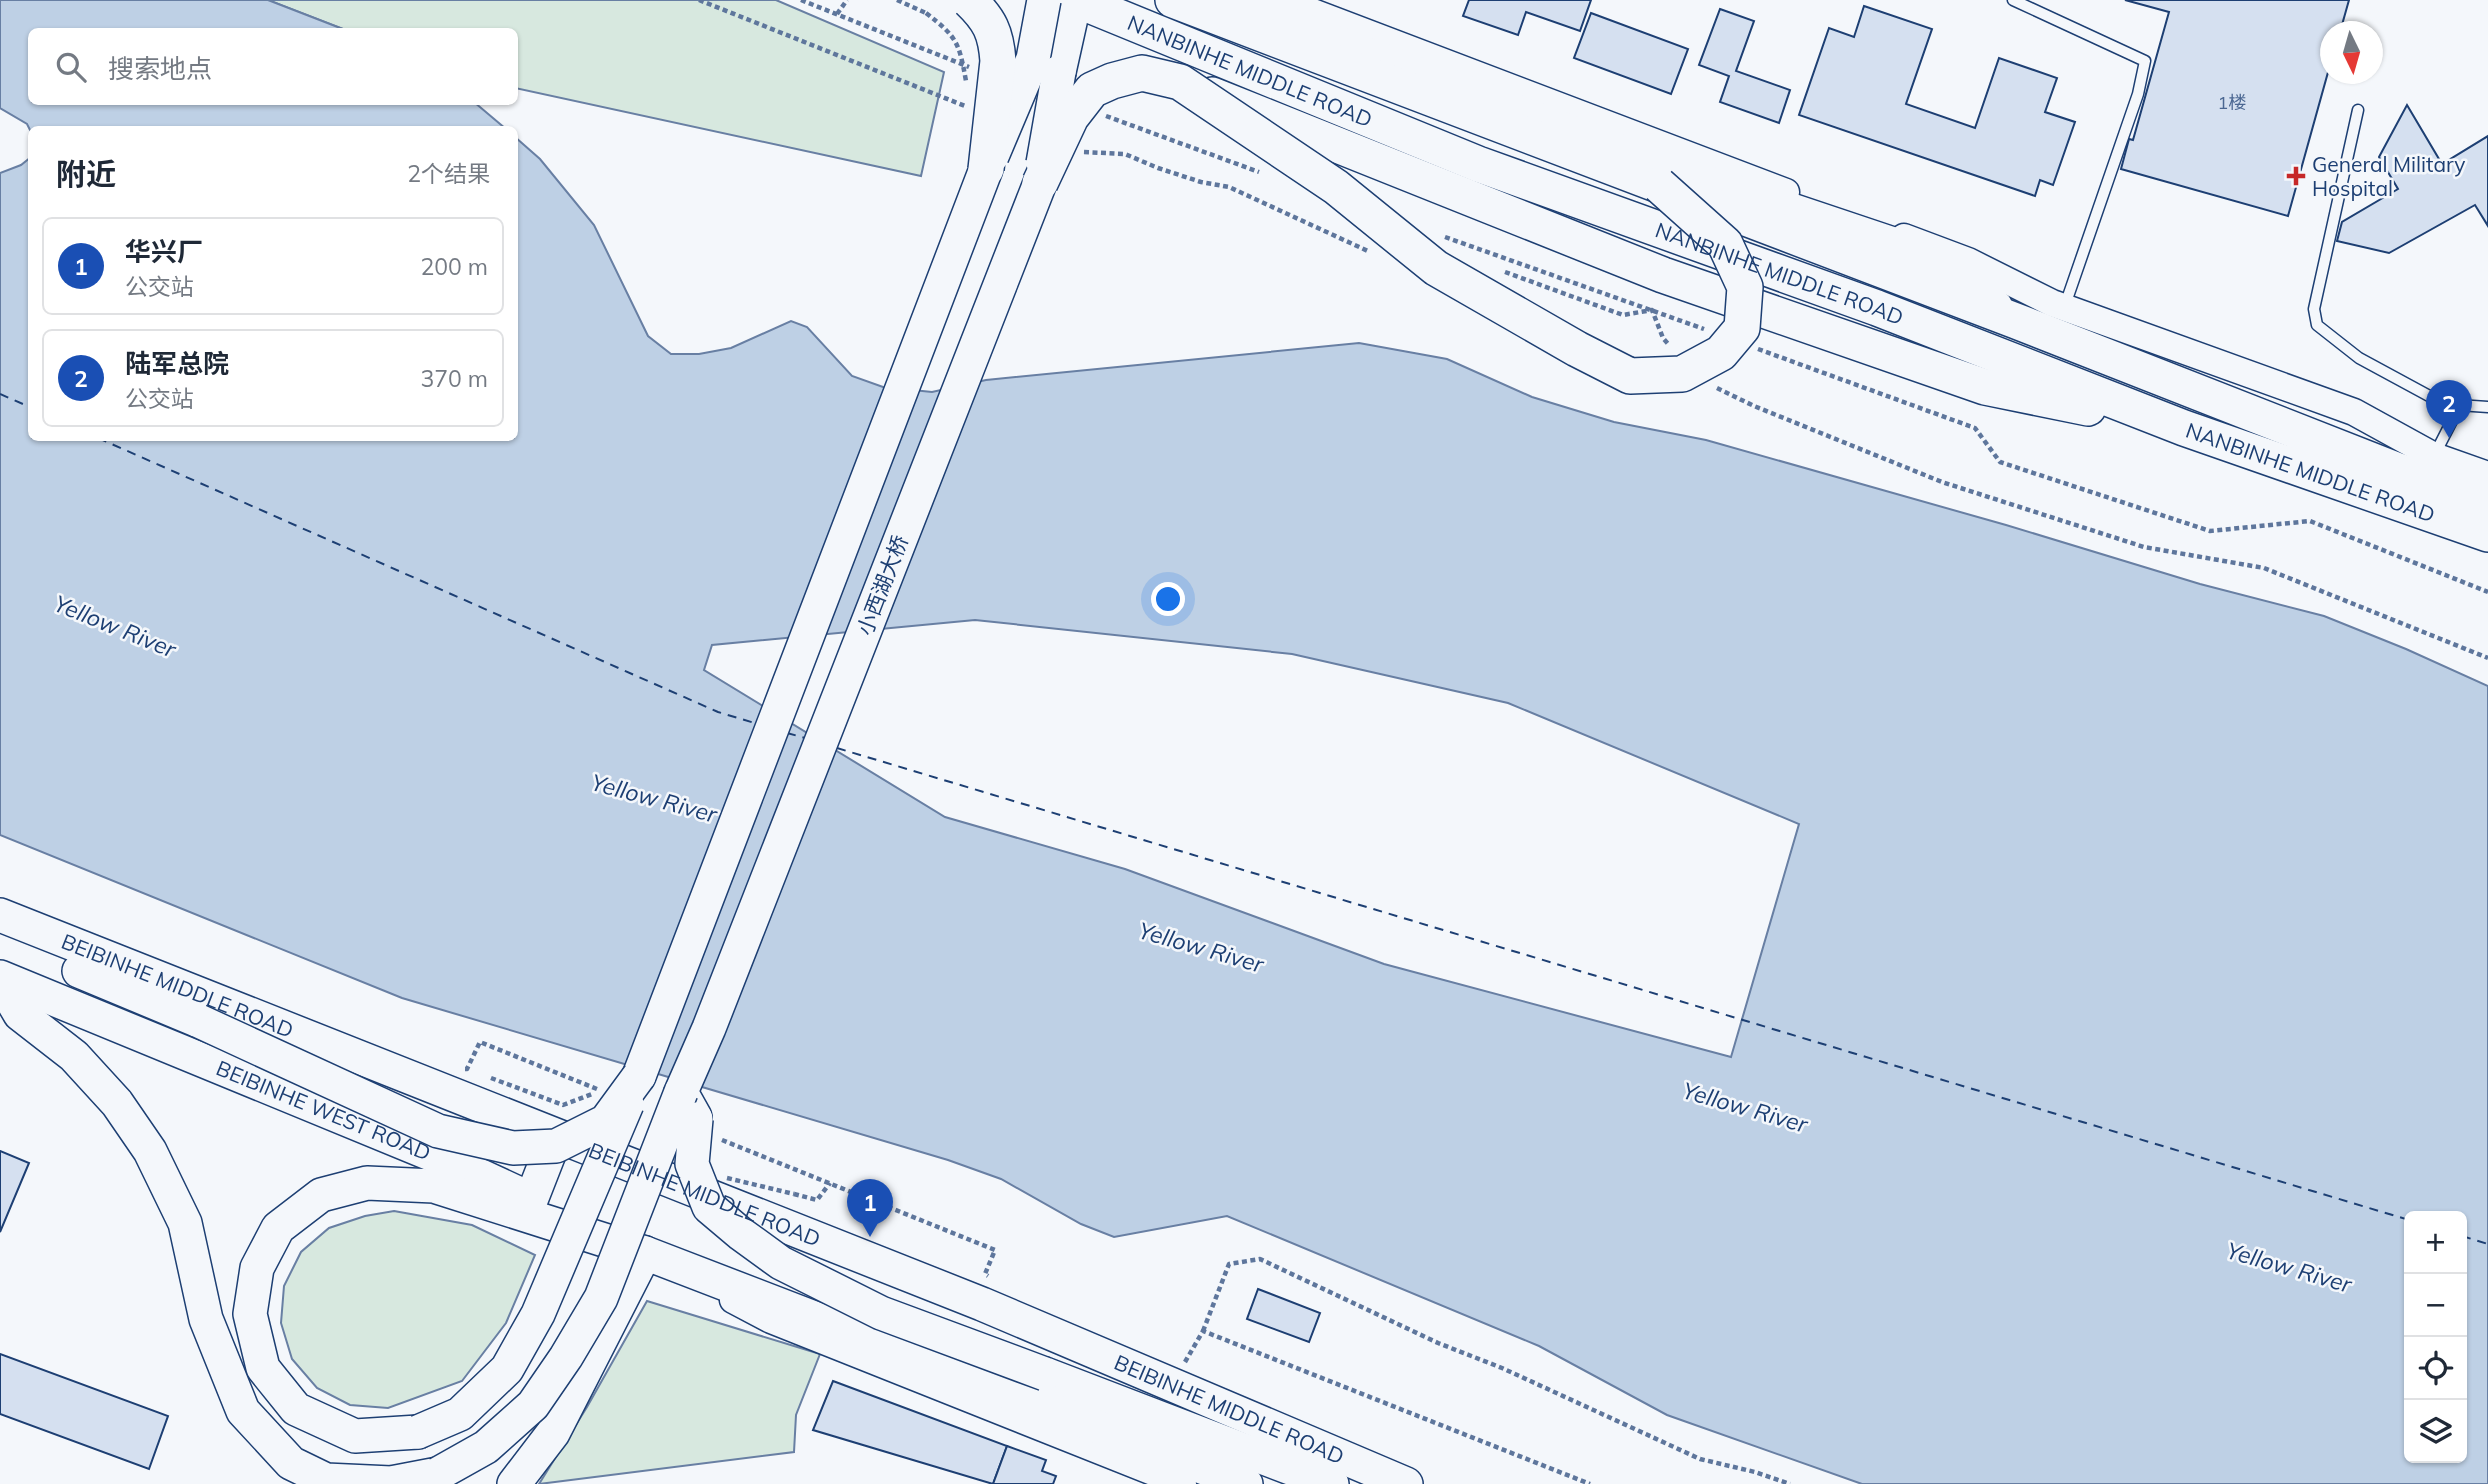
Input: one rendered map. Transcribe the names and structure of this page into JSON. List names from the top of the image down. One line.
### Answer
{"streets":{"highway":["NANBINHE MIDDLE ROAD"],"main road":["小西湖大桥","BEIBINHE MIDDLE ROAD","BEIBINHE WEST ROAD"]},"crossings":[["NANBINHE MIDDLE ROAD","小西湖大桥"],["小西湖大桥","BEIBINHE WEST ROAD"]],"water":["Yellow River"],"places":{"health":["General Military Hospital"]},"house_numbers":["1楼"],"north":"bottom","page":{"search":"搜索地点","heading":["附近","2个结果"],"list":[{"mark":"1","name":"华兴厂","note":"公交站","value":"200 m"},{"mark":"2","name":"陆军总院","note":"公交站","value":"370 m"}],"pins":["2","1"],"map_buttons":["+","−"]}}
